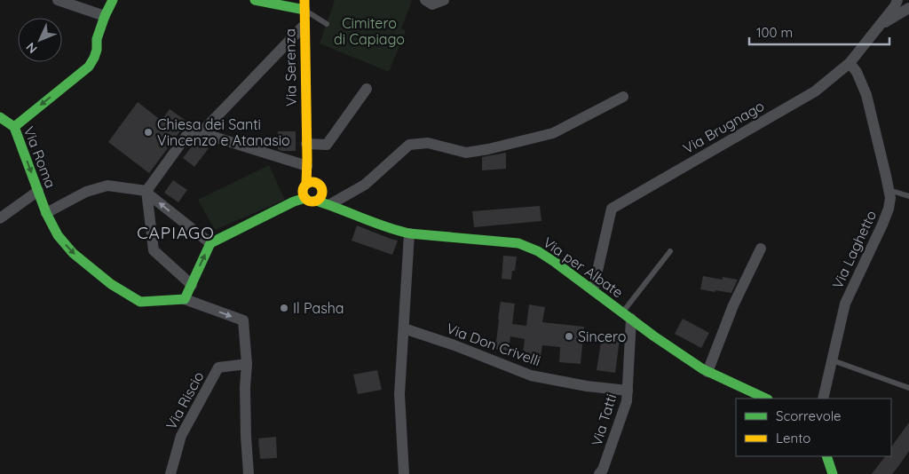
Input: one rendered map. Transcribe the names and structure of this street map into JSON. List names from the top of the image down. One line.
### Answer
{"streets":{"street":["Via Serenza","Via Brugnago","Via Roma","Via Laghetto","Via per Albate","Via Don Crivelli","Via Riscio","Via Tatti"]},"crossings":[["Via Serenza","Via per Albate"],["Via Brugnago","Via Laghetto"],["Via Brugnago","Via per Albate"],["Via per Albate","Via Tatti"],["Via Don Crivelli","Via Tatti"]],"one_way":["Via Roma"],"districts":["CAPIAGO"],"parks":["Cimitero di Capiago"],"places":["Chiesa dei Santi Vincenzo e Atanasio","Il Pasha","Sincero"],"legend":["Scorrevole","Lento"],"scale_bar":"100 m","north":"bottom left"}
